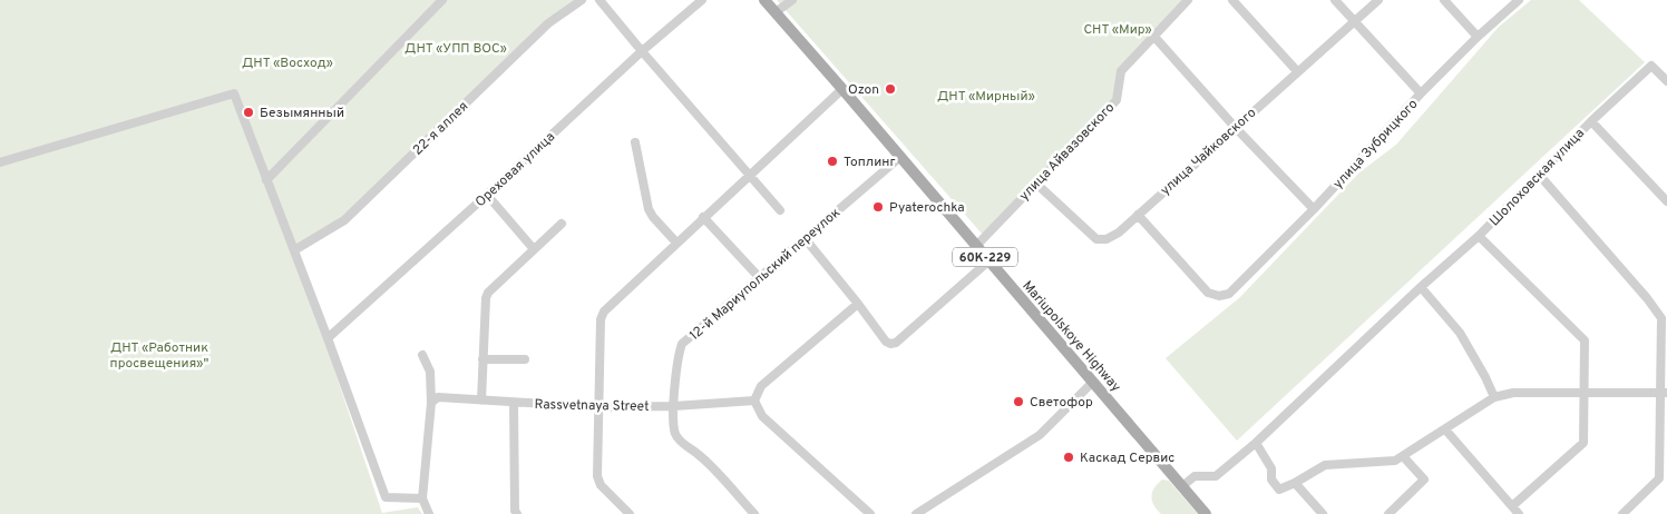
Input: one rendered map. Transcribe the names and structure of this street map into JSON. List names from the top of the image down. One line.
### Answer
{"streets":{"main road":["60К-229","Mariupolskoye Highway"],"street":["22-я аллея","улица Зубрицкого","улица Айвазовского","улица Чайковского","Ореховая улица","Шолоховская улица","12-й Мариупольский переулок","Rassvetnaya Street"]},"crossings":[["улица Зубрицкого","улица Чайковского"],["улица Айвазовского","улица Чайковского"],["улица Айвазовского","Mariupolskoye Highway"],["Шолоховская улица","Mariupolskoye Highway"],["12-й Мариупольский переулок","Mariupolskoye Highway"],["12-й Мариупольский переулок","Rassvetnaya Street"]],"parks":["СНТ «Мир»","ДНТ «УПП ВОС»","ДНТ «Восход»","ДНТ «Мирный»","ДНТ «Работник просвещения»\""],"places":["Ozon","Безымянный","Топлинг","Pyaterochka","Светофор","Каскад Сервис"]}
